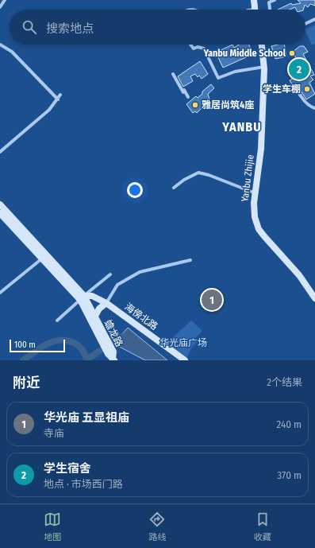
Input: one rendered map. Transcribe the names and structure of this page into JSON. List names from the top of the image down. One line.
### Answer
{"streets":{"street":["Yanbu Zhijie","海傍北路","蟾龙路"]},"crossings":[["海傍北路","蟾龙路"]],"districts":["YANBU"],"parks":["华光庙广场"],"places":["Yanbu Middle School","学生车棚","雅居尚筑4座"],"scale_bar":"100 m","page":{"search":"搜索地点","pins":["2","1"],"scale":"100 m","heading":["附近","2个结果"],"list":[{"mark":"1","name":"华光庙 五显祖庙","note":"寺庙","value":"240 m"},{"mark":"2","name":"学生宿舍","note":"地点 · 市场西门路","value":"370 m"}],"nav":["地图","路线","收藏"]}}
